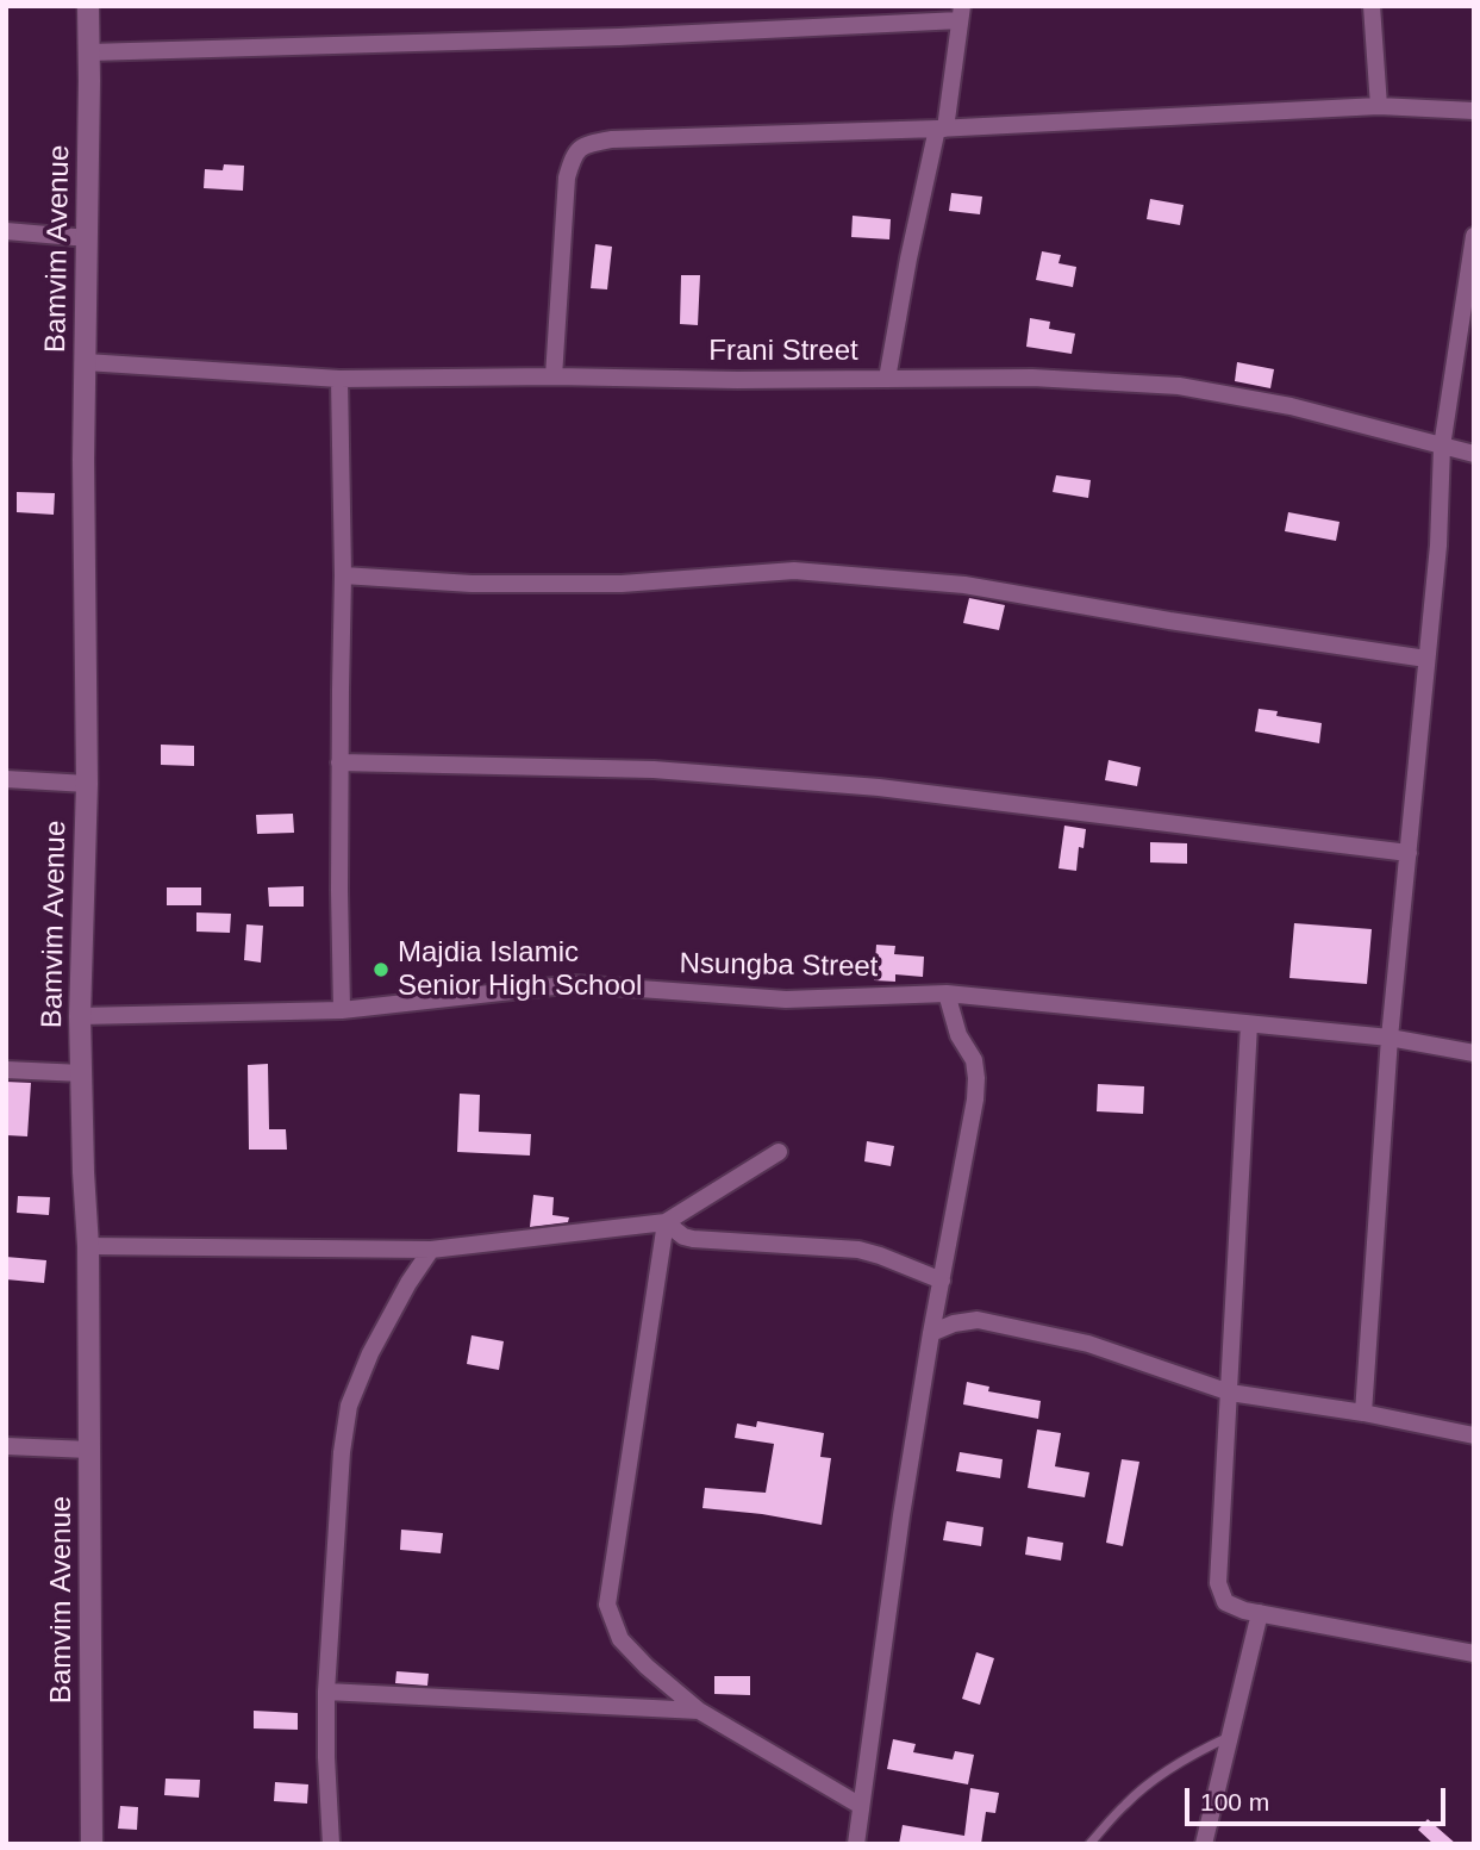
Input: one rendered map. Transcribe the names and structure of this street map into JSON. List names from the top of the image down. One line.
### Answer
{"streets":{"street":["Bamvim Avenue","Frani Street","Nsungba Street"]},"crossings":[["Bamvim Avenue","Frani Street"],["Bamvim Avenue","Nsungba Street"]],"places":["Majdia Islamic Senior High School"],"scale_bar":"100 m"}
